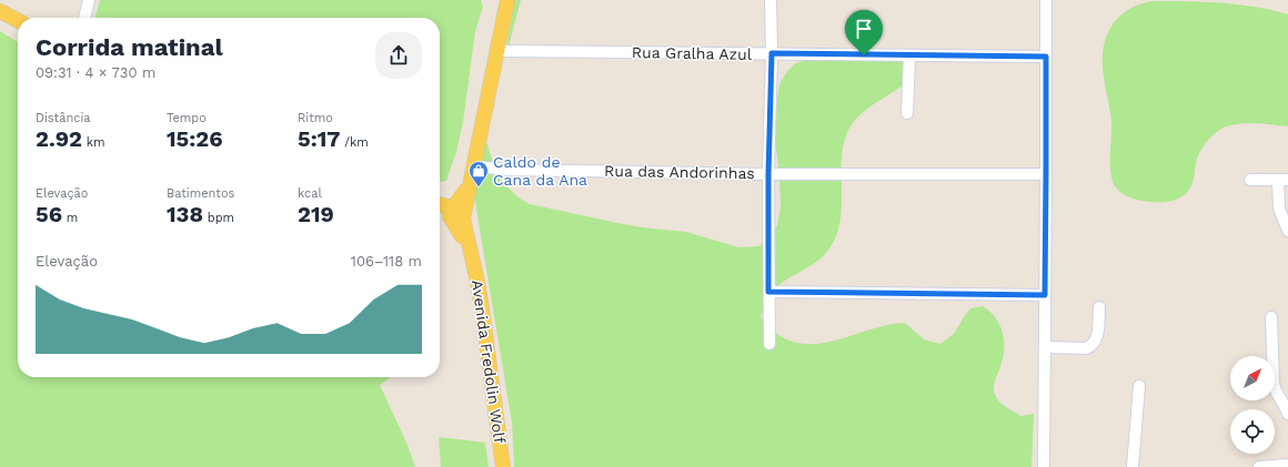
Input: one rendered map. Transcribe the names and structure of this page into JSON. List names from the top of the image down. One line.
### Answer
{"streets":{"main road":["Avenida Fredolin Wolf"],"street":["Rua Gralha Azul","Rua das Andorinhas"]},"places":{"shop":["Caldo de Cana da Ana"]},"north":"top right","page":{"heading":["Corrida matinal","09:31 · 4 × 730 m"],"stats":[["Distância","2.92 km"],["Tempo","15:26"],["Ritmo","5:17 /km"],["Elevação","56 m"],["Batimentos","138 bpm"],["kcal","219"]],"chart":["Elevação","106–118 m"]}}
